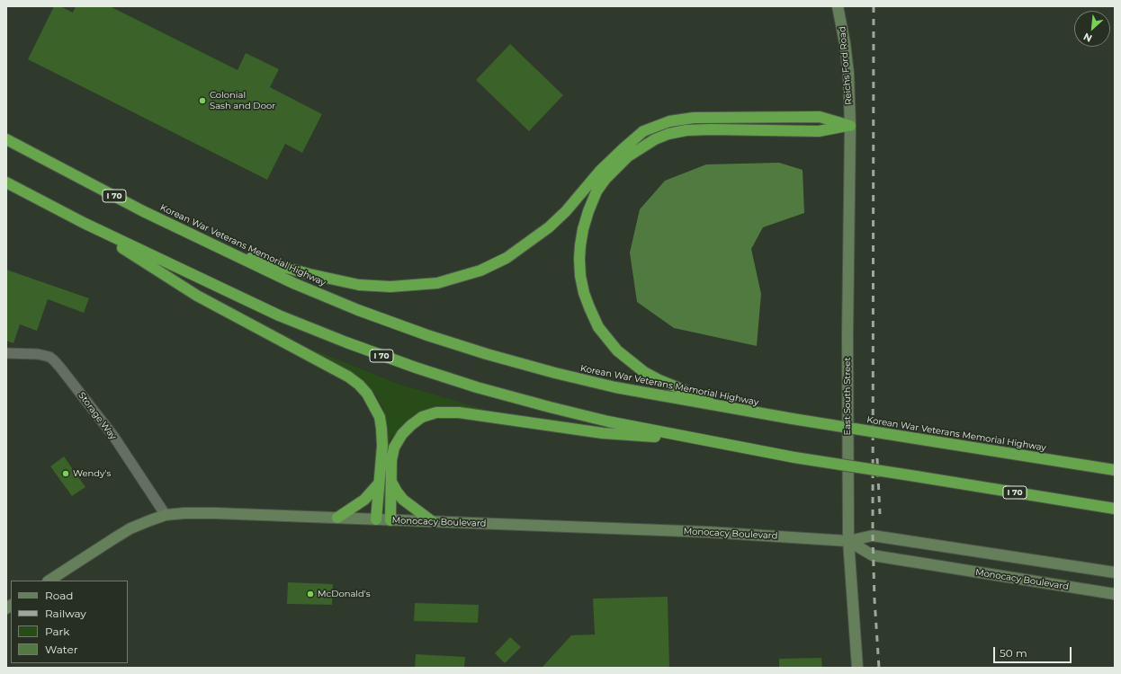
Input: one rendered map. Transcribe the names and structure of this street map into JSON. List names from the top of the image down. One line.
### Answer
{"streets":{"highway":["I 70","Korean War Veterans Memorial Highway"],"main road":["Reichs Ford Road","East South Street","Monocacy Boulevard"],"street":["Storage Way"]},"crossings":[["Reichs Ford Road","East South Street"],["East South Street","Monocacy Boulevard"],["Storage Way","Monocacy Boulevard"]],"places":["Colonial Sash and Door","Wendy's","McDonald's"],"legend":["Road","Railway","Park","Water"],"scale_bar":"50 m","north":"bottom left"}
